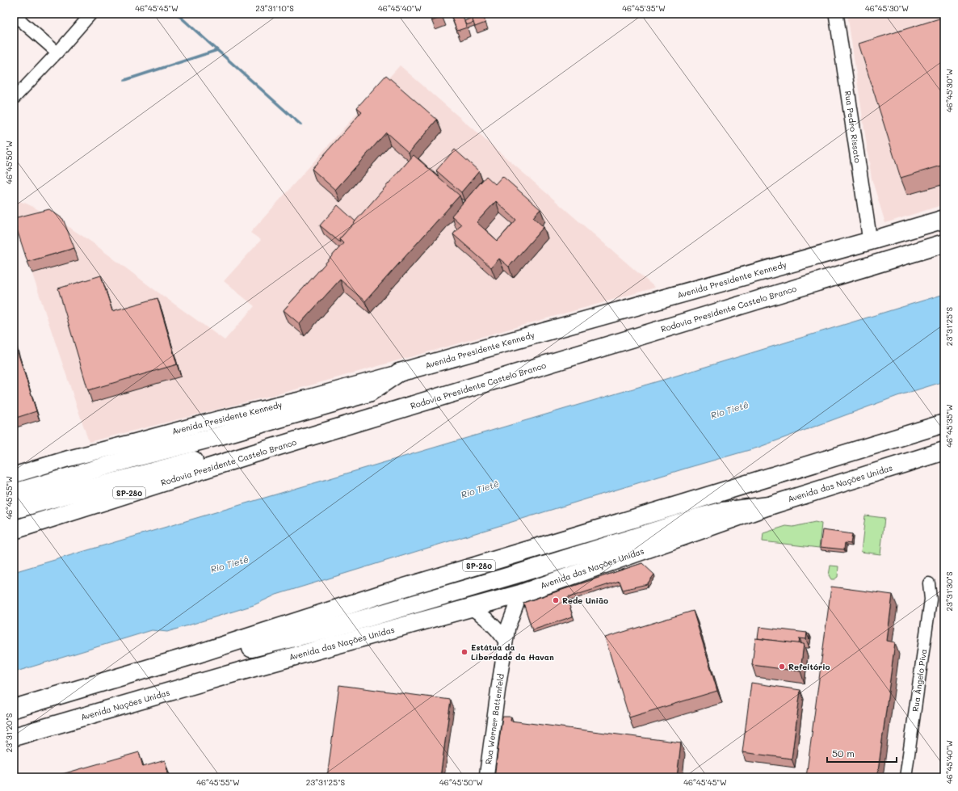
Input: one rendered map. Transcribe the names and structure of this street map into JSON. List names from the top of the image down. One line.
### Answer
{"streets":{"highway":["Avenida Presidente Kennedy","Rodovia Presidente Castelo Branco","Avenida das Nações Unidas","SP-280","Avenida Nações Unidas"],"street":["Rua Pedro Rissato","Rua Ângelo Piva","Rua Werner Battenfeld"]},"crossings":[["Rua Pedro Rissato","Avenida Presidente Kennedy"],["Avenida das Nações Unidas","Avenida Nações Unidas"],["Avenida das Nações Unidas","Rua Werner Battenfeld"]],"water":["Rio Tietê"],"places":["Rede União","Estátua da Liberdade da Havan","Refeitório"],"scale_bar":"50 m","coordinates":["46°45'45\"W","23°31'10\"S","46°45'40\"W","46°45'35\"W","46°45'30\"W","46°45'50\"W","23°31'25\"S","46°45'55\"W","23°31'30\"S","23°31'20\"S"]}
